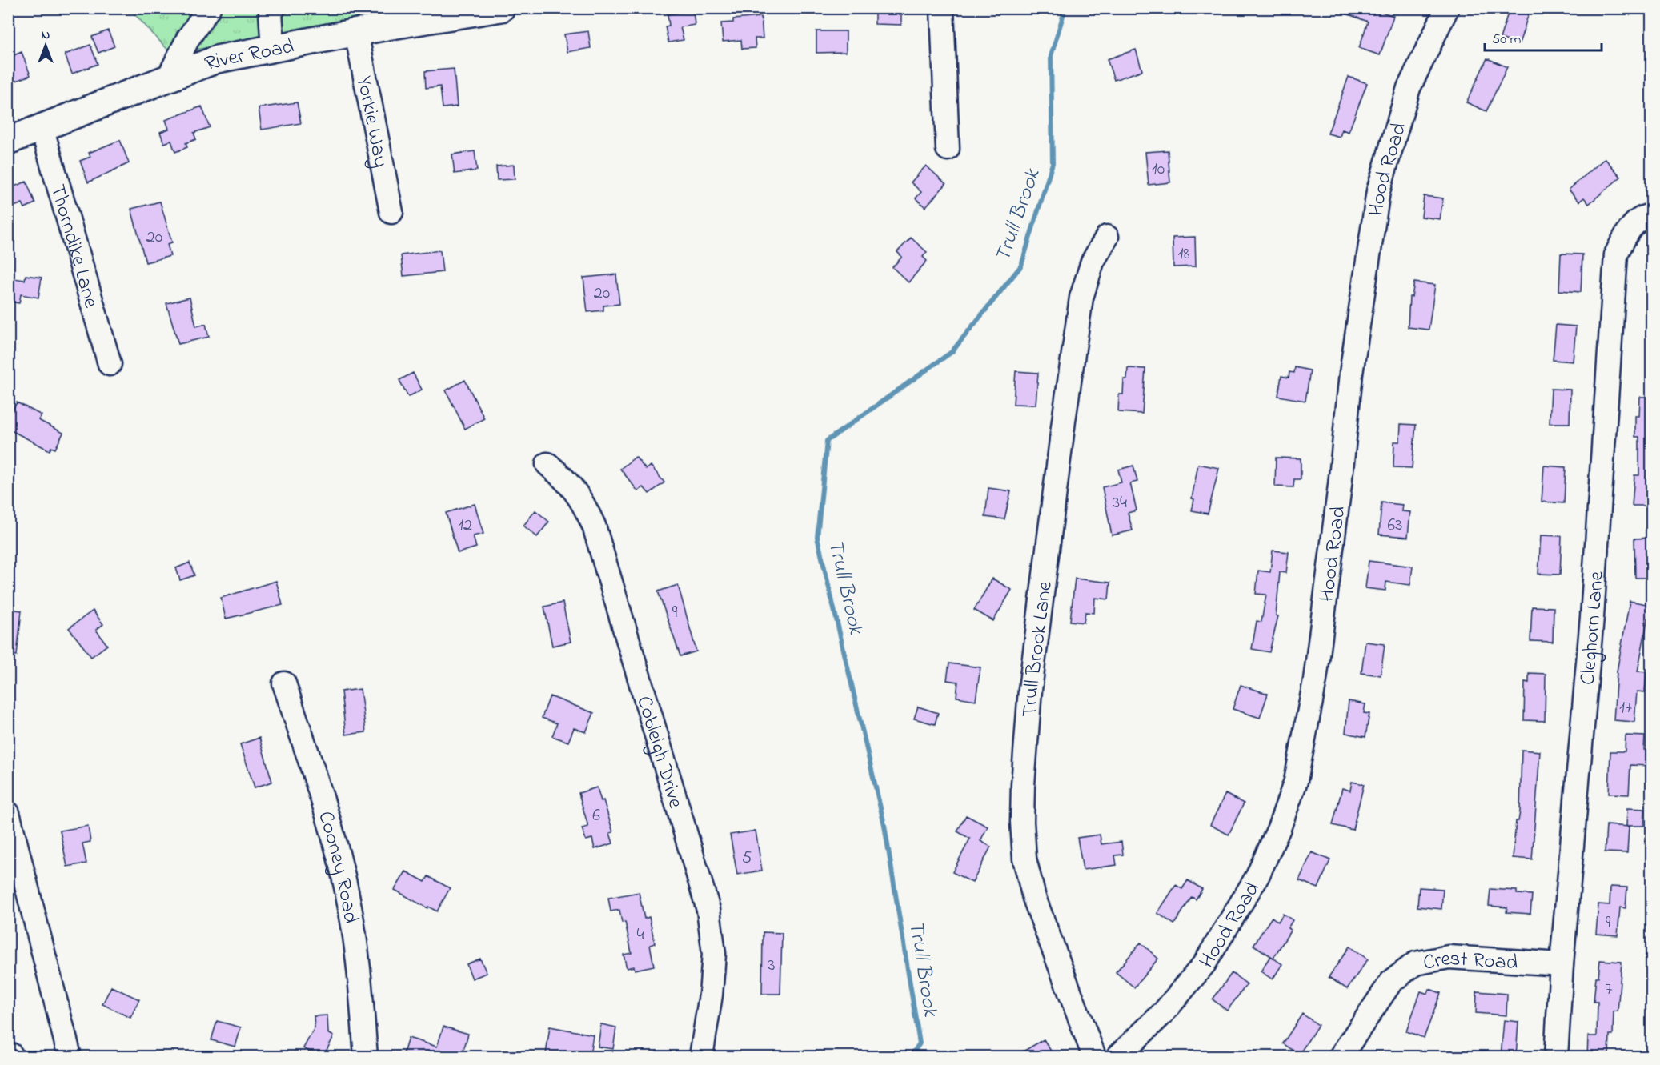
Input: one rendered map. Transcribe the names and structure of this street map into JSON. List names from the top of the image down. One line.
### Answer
{"streets":{"main road":["River Road"],"street":["Yorkie Way","Hood Road","Thorndike Lane","Cleghorn Lane","Trull Brook Lane","Cobleigh Drive","Cooney Road","Crest Road"]},"crossings":[["River Road","Yorkie Way"],["River Road","Thorndike Lane"],["Cleghorn Lane","Crest Road"]],"water":["Trull Brook"],"house_numbers":["10","20","18","20","34","12","63","9","17","6","5","9","4","3","7"],"scale_bar":"50 m","north":"top"}
